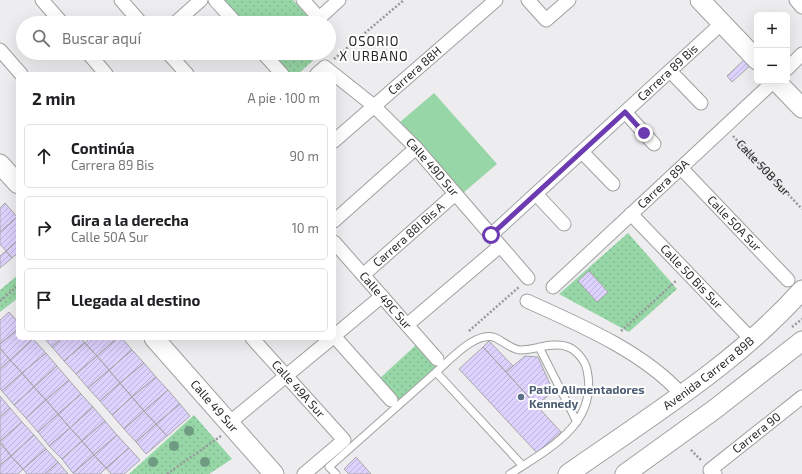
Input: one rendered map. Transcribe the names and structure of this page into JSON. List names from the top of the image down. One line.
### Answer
{"streets":{"main road":["Avenida Carrera 89B","Calle 49 Sur"],"street":["Carrera 88H","Carrera 89 Bis","Calle 49D Sur","Carrera 89A","Calle 50A Sur","Carrera 88I Bis A","Calle 50 Bis Sur","Calle 49C Sur","Calle 49A Sur","Carrera 90"],"path":["Calle 50B Sur"]},"crossings":[["Carrera 88H","Calle 49D Sur"],["Carrera 89 Bis","Calle 49D Sur"],["Calle 49D Sur","Carrera 88I Bis A"],["Calle 50B Sur","Carrera 89A"],["Carrera 89A","Calle 50A Sur"],["Carrera 89A","Calle 50 Bis Sur"],["Calle 50A Sur","Avenida Carrera 89B"],["Carrera 88I Bis A","Calle 49C Sur"],["Calle 50 Bis Sur","Avenida Carrera 89B"]],"districts":["OSORIO X URBANO"],"places":["Patio Alimentadores Kennedy"],"page":{"map_buttons":["+","−"],"search":"Buscar aquí","heading":["2 min","A pie · 100 m"],"list":[["Continúa","Carrera 89 Bis","90 m"],["Gira a la derecha","Calle 50A Sur","10 m"],"Llegada al destino"]}}
